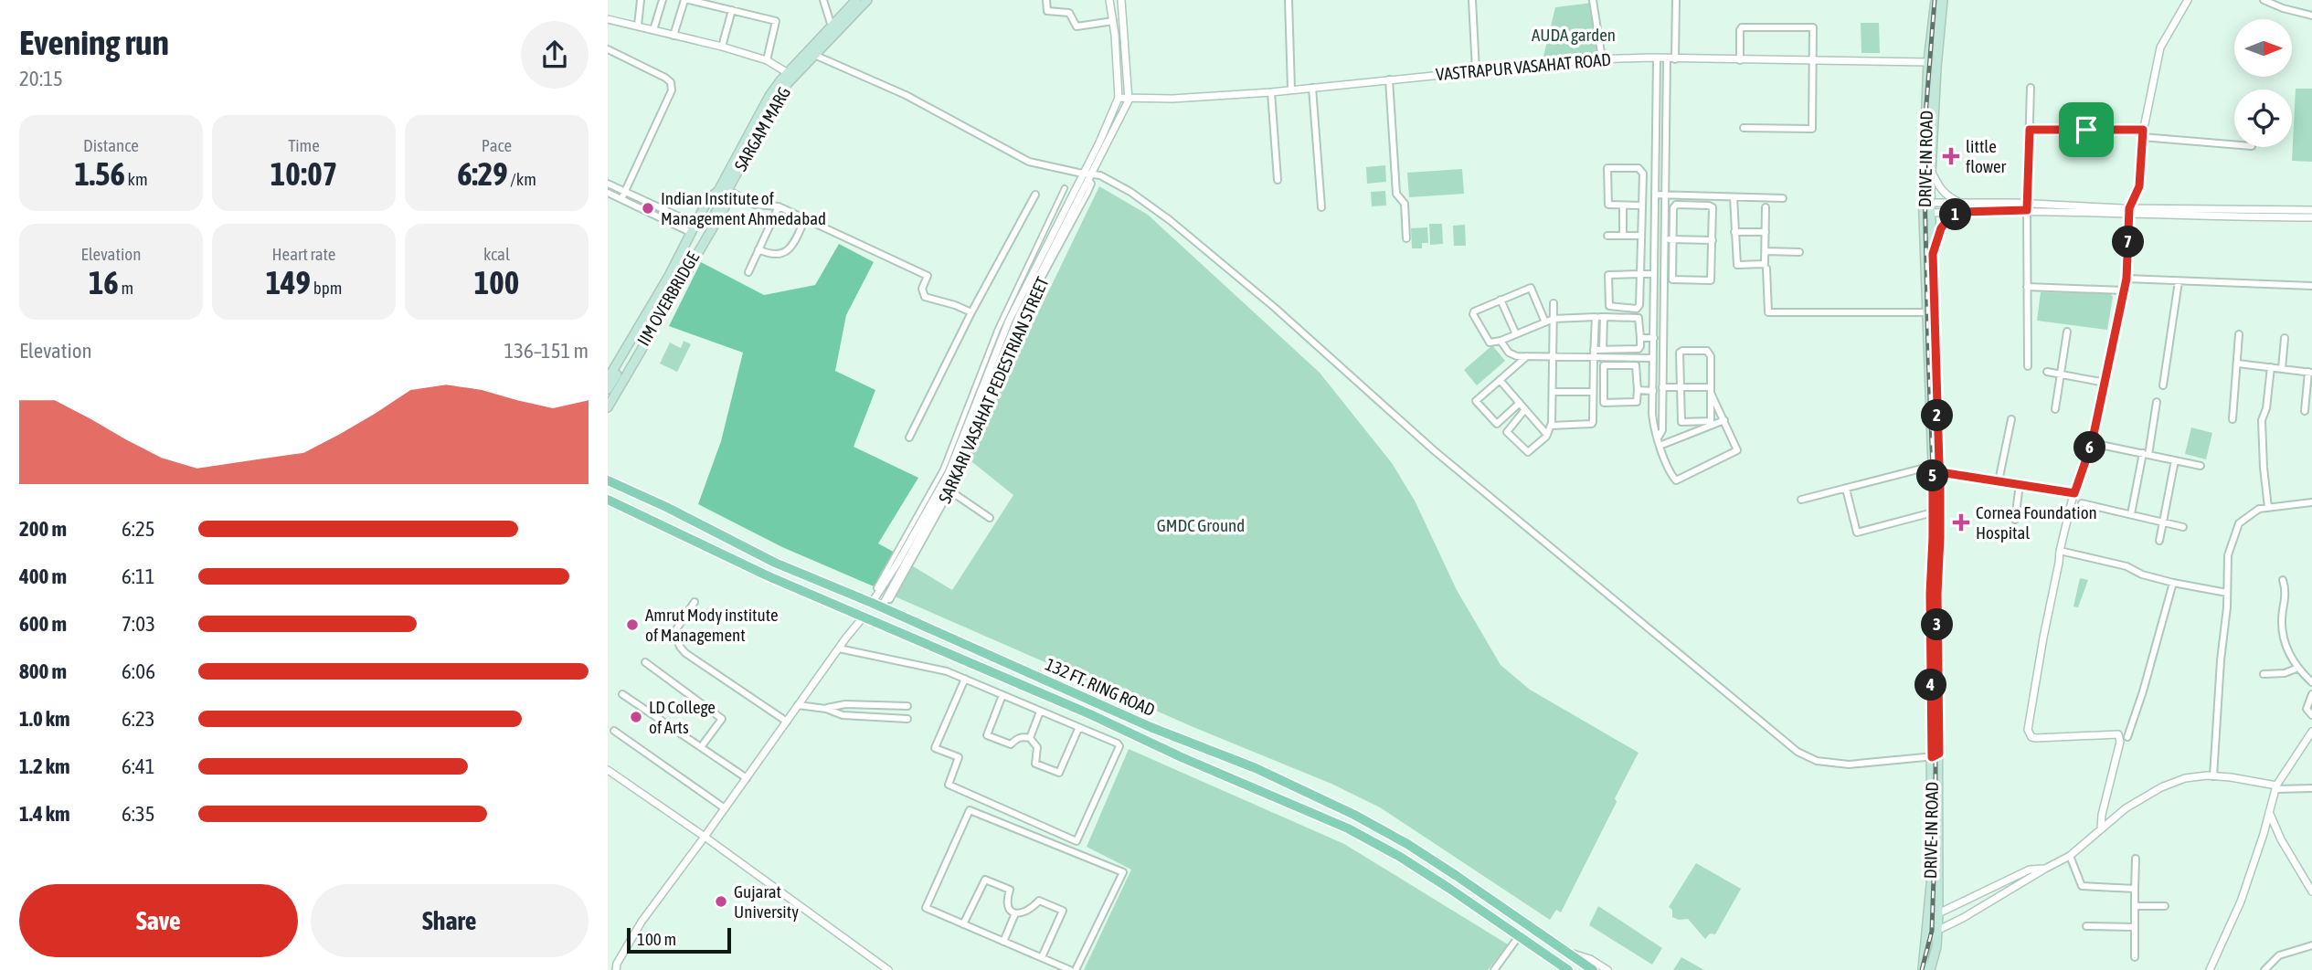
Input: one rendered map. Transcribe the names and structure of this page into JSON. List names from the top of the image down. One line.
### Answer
{"streets":{"main road":["SARGAM MARG","DRIVE-IN ROAD","IIM OVERBRIDGE","132 FT. RING ROAD"],"street":["VASTRAPUR VASAHAT ROAD","SARKARI VASAHAT PEDESTRIAN STREET"]},"crossings":[["VASTRAPUR VASAHAT ROAD","DRIVE-IN ROAD"],["SARGAM MARG","IIM OVERBRIDGE"]],"parks":["AUDA garden","GMDC Ground"],"places":{"health":["little flower","Cornea Foundation Hospital"],"other":["Indian Institute of Management Ahmedabad","Amrut Mody institute of Management","LD College of Arts","Gujarat University"]},"scale_bar":"100 m","north":"right","page":{"heading":["Evening run","20:15"],"stats":[["Distance","1.56 km"],["Time","10:07"],["Pace","6:29 /km"],["Elevation","16 m"],["Heart rate","149 bpm"],["kcal","100"]],"pins":["1","7","2","6","5","3","4"],"chart":["Elevation","136–151 m"],"list":[{"name":"200 m","note":"6:25"},{"name":"400 m","note":"6:11"},{"name":"600 m","note":"7:03"},{"name":"800 m","note":"6:06"},{"name":"1.0 km","note":"6:23"},{"name":"1.2 km","note":"6:41"},{"name":"1.4 km","note":"6:35"}],"buttons":["Save","Share"],"scale":"100 m"}}
